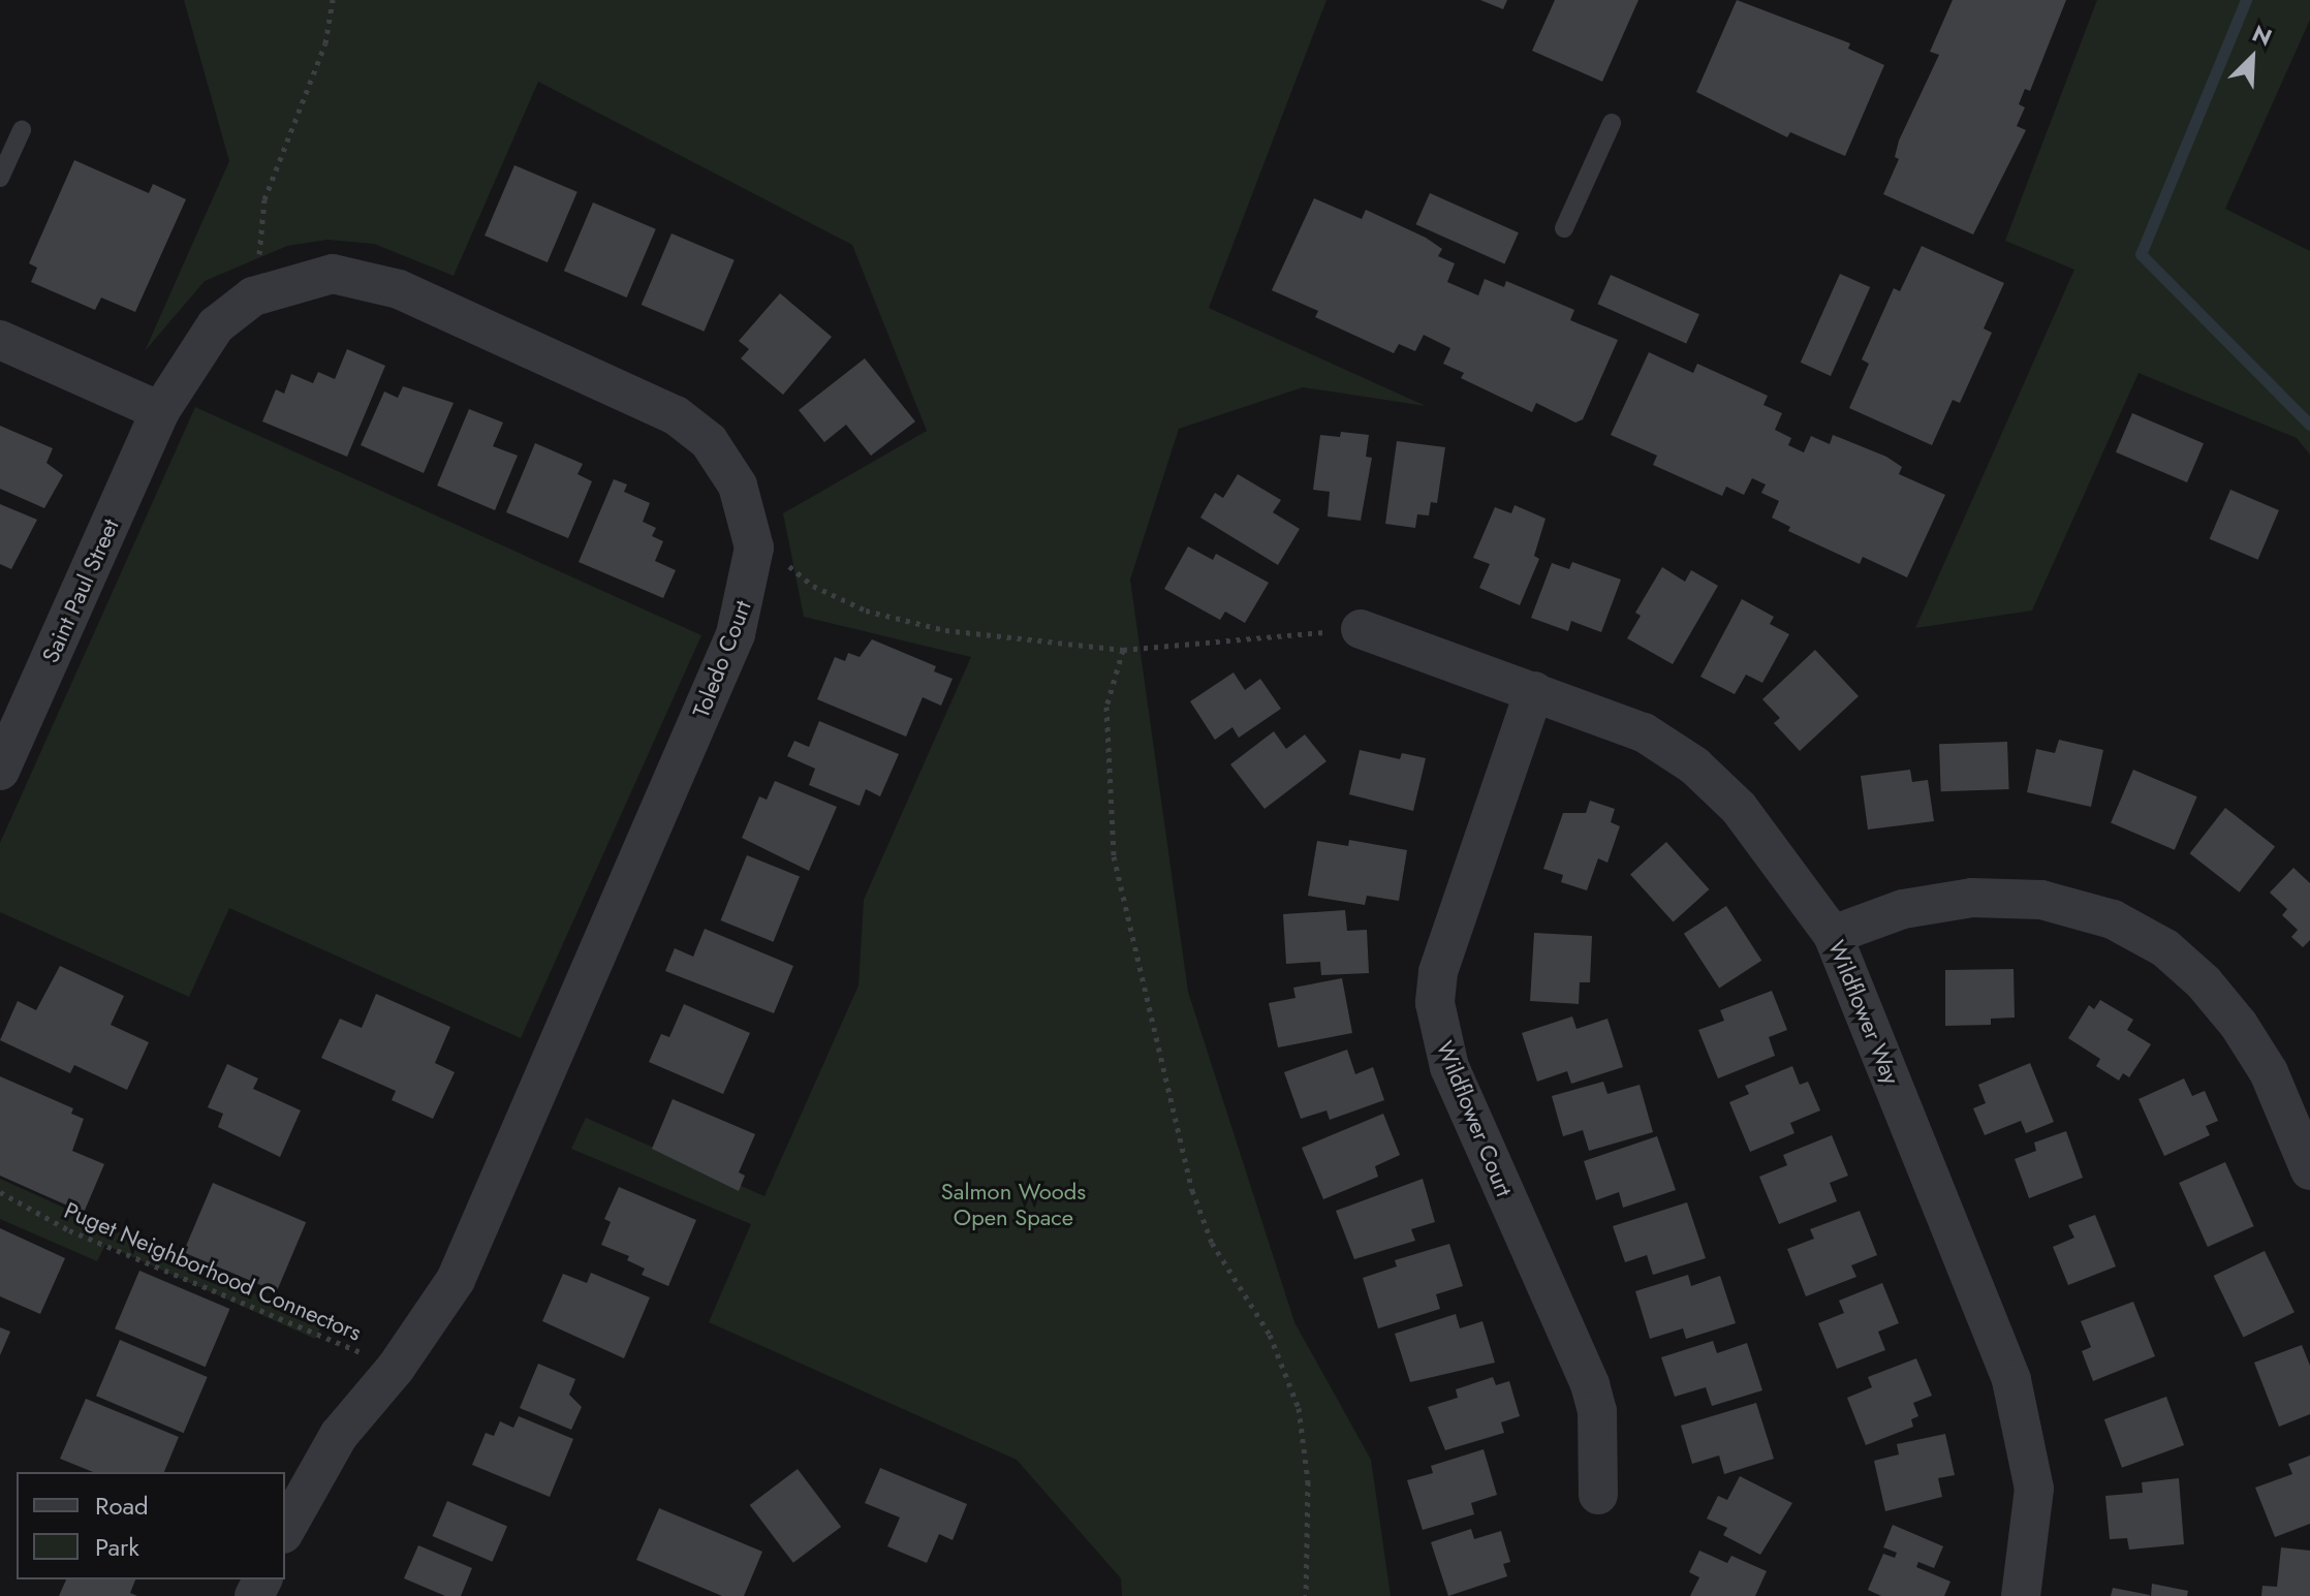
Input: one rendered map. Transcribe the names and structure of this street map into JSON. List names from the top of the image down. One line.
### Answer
{"streets":{"street":["Saint Paul Street","Toledo Court","Wildflower Way","Wildflower Court"],"path":["Puget Neighborhood Connectors"]},"crossings":[["Saint Paul Street","Toledo Court"],["Toledo Court","Puget Neighborhood Connectors"],["Wildflower Way","Wildflower Court"]],"parks":["Salmon Woods Open Space"],"legend":["Road","Park"],"north":"top right"}
